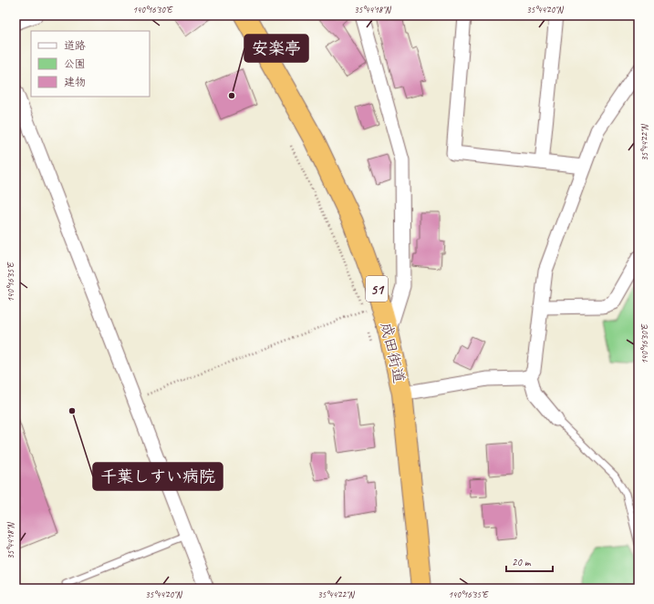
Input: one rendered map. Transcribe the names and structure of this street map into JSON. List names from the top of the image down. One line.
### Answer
{"streets":{"highway":["51","成田街道"]},"places":["安楽亭","千葉しすい病院"],"legend":["道路","公園","建物"],"scale_bar":"20 m","coordinates":["140°16'30\"E","35°44'18\"N","35°44'20\"N","35°44'22\"N","140°16'35\"E"]}
